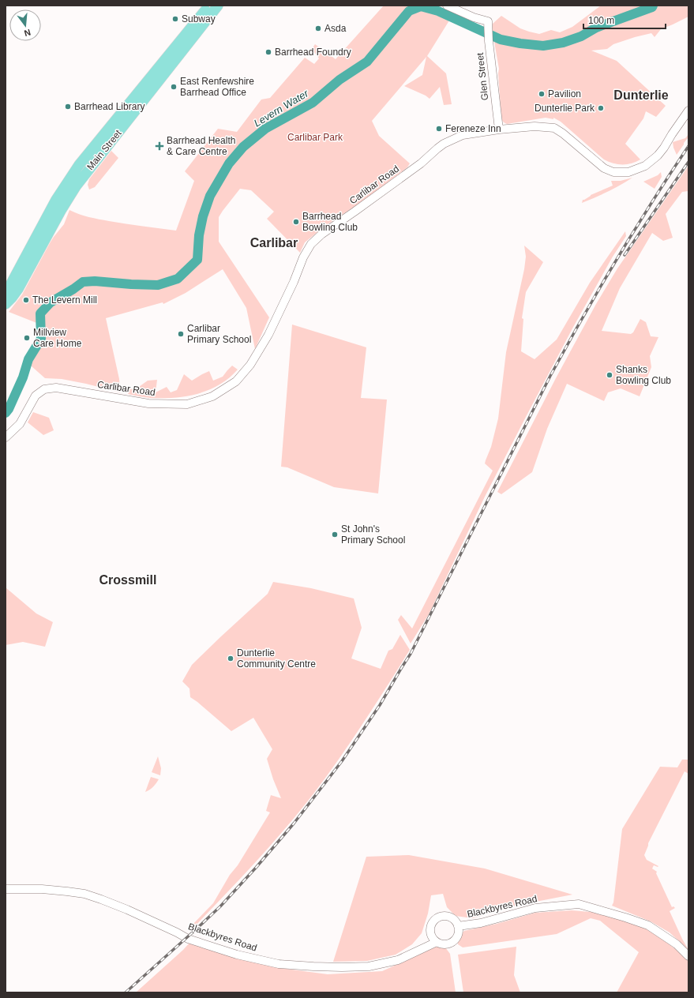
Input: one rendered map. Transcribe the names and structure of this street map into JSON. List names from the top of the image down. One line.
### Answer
{"streets":{"main road":["Main Street"],"street":["Glen Street","Carlibar Road","Blackbyres Road"]},"crossings":[["Glen Street","Carlibar Road"]],"districts":["Dunterlie","Carlibar","Crossmill"],"water":["Levern Water"],"parks":["Carlibar Park"],"places":{"other":["Subway","Asda","Barrhead Foundry","East Renfewshire Barrhead Office","Pavilion","Barrhead Library","Dunterlie Park","Fereneze Inn","Barrhead Bowling Club","The Levern Mill","Carlibar Primary School","Millview Care Home","Shanks Bowling Club","St John's Primary School","Dunterlie Community Centre"],"health":["Barrhead Health & Care Centre"]},"scale_bar":"100 m","north":"bottom"}
